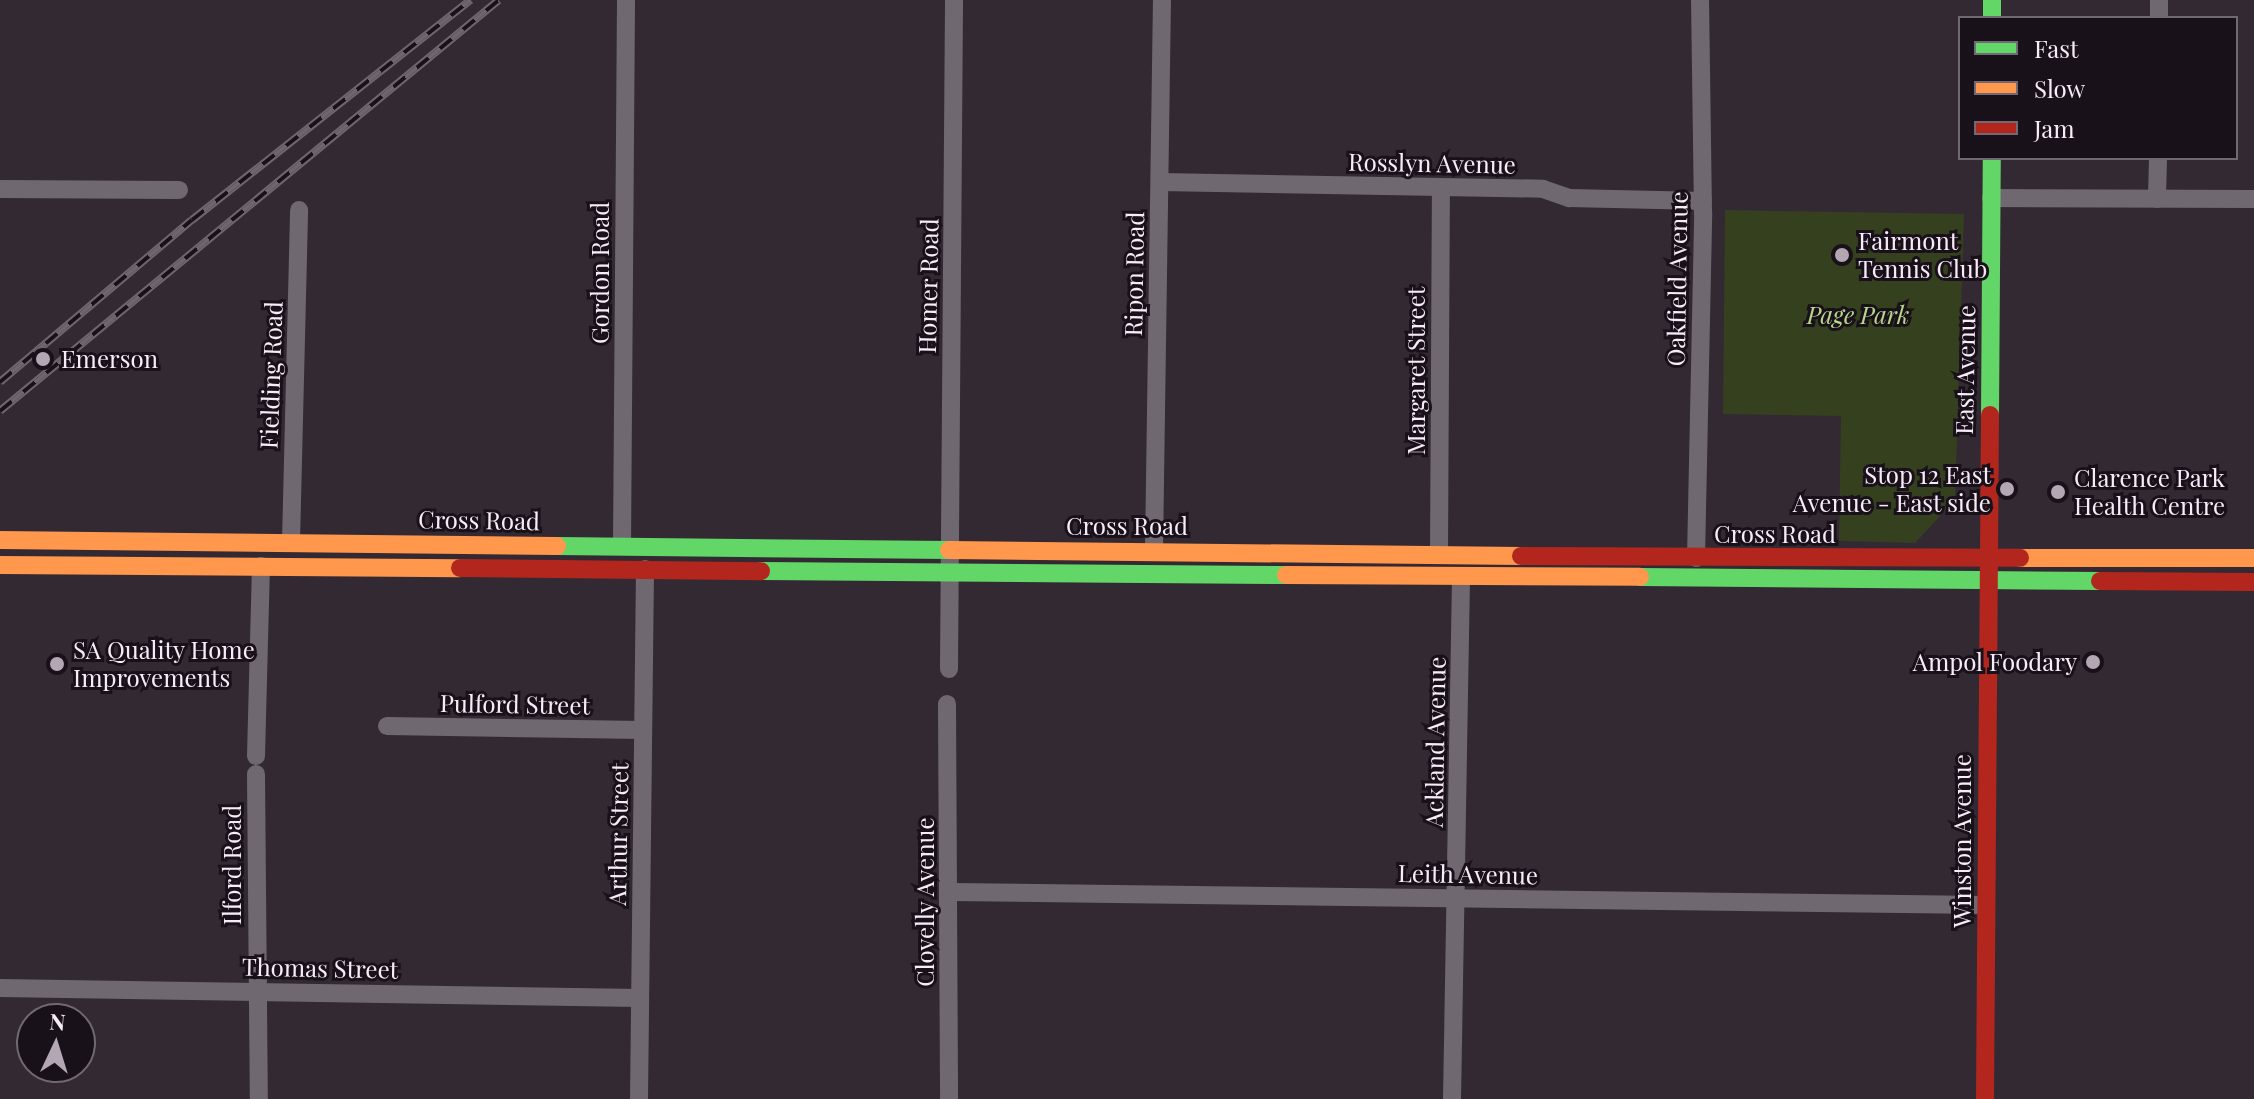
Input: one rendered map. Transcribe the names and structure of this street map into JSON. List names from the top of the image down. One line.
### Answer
{"streets":{"main road":["East Avenue","Cross Road","Winston Avenue"],"street":["Rosslyn Avenue","Gordon Road","Ripon Road","Oakfield Avenue","Homer Road","Margaret Street","Fielding Road","Pulford Street","Ackland Avenue","Arthur Street","Ilford Road","Leith Avenue","Clovelly Avenue","Thomas Street"]},"crossings":[["Rosslyn Avenue","Ripon Road"],["Rosslyn Avenue","Oakfield Avenue"],["Rosslyn Avenue","Margaret Street"],["Gordon Road","Cross Road"],["Ripon Road","Cross Road"],["Oakfield Avenue","Cross Road"],["Homer Road","Cross Road"],["East Avenue","Cross Road"],["East Avenue","Winston Avenue"],["Margaret Street","Cross Road"],["Fielding Road","Cross Road"],["Cross Road","Ackland Avenue"],["Cross Road","Arthur Street"],["Cross Road","Winston Avenue"],["Cross Road","Ilford Road"],["Pulford Street","Arthur Street"],["Ackland Avenue","Leith Avenue"],["Arthur Street","Thomas Street"],["Winston Avenue","Leith Avenue"],["Ilford Road","Thomas Street"],["Leith Avenue","Clovelly Avenue"]],"parks":["Page Park"],"places":["Fairmont Tennis Club","Emerson","Stop 12 East Avenue - East side","Clarence Park Health Centre","Ampol Foodary","SA Quality Home Improvements"],"legend":["Fast","Slow","Jam"],"north":"top"}
